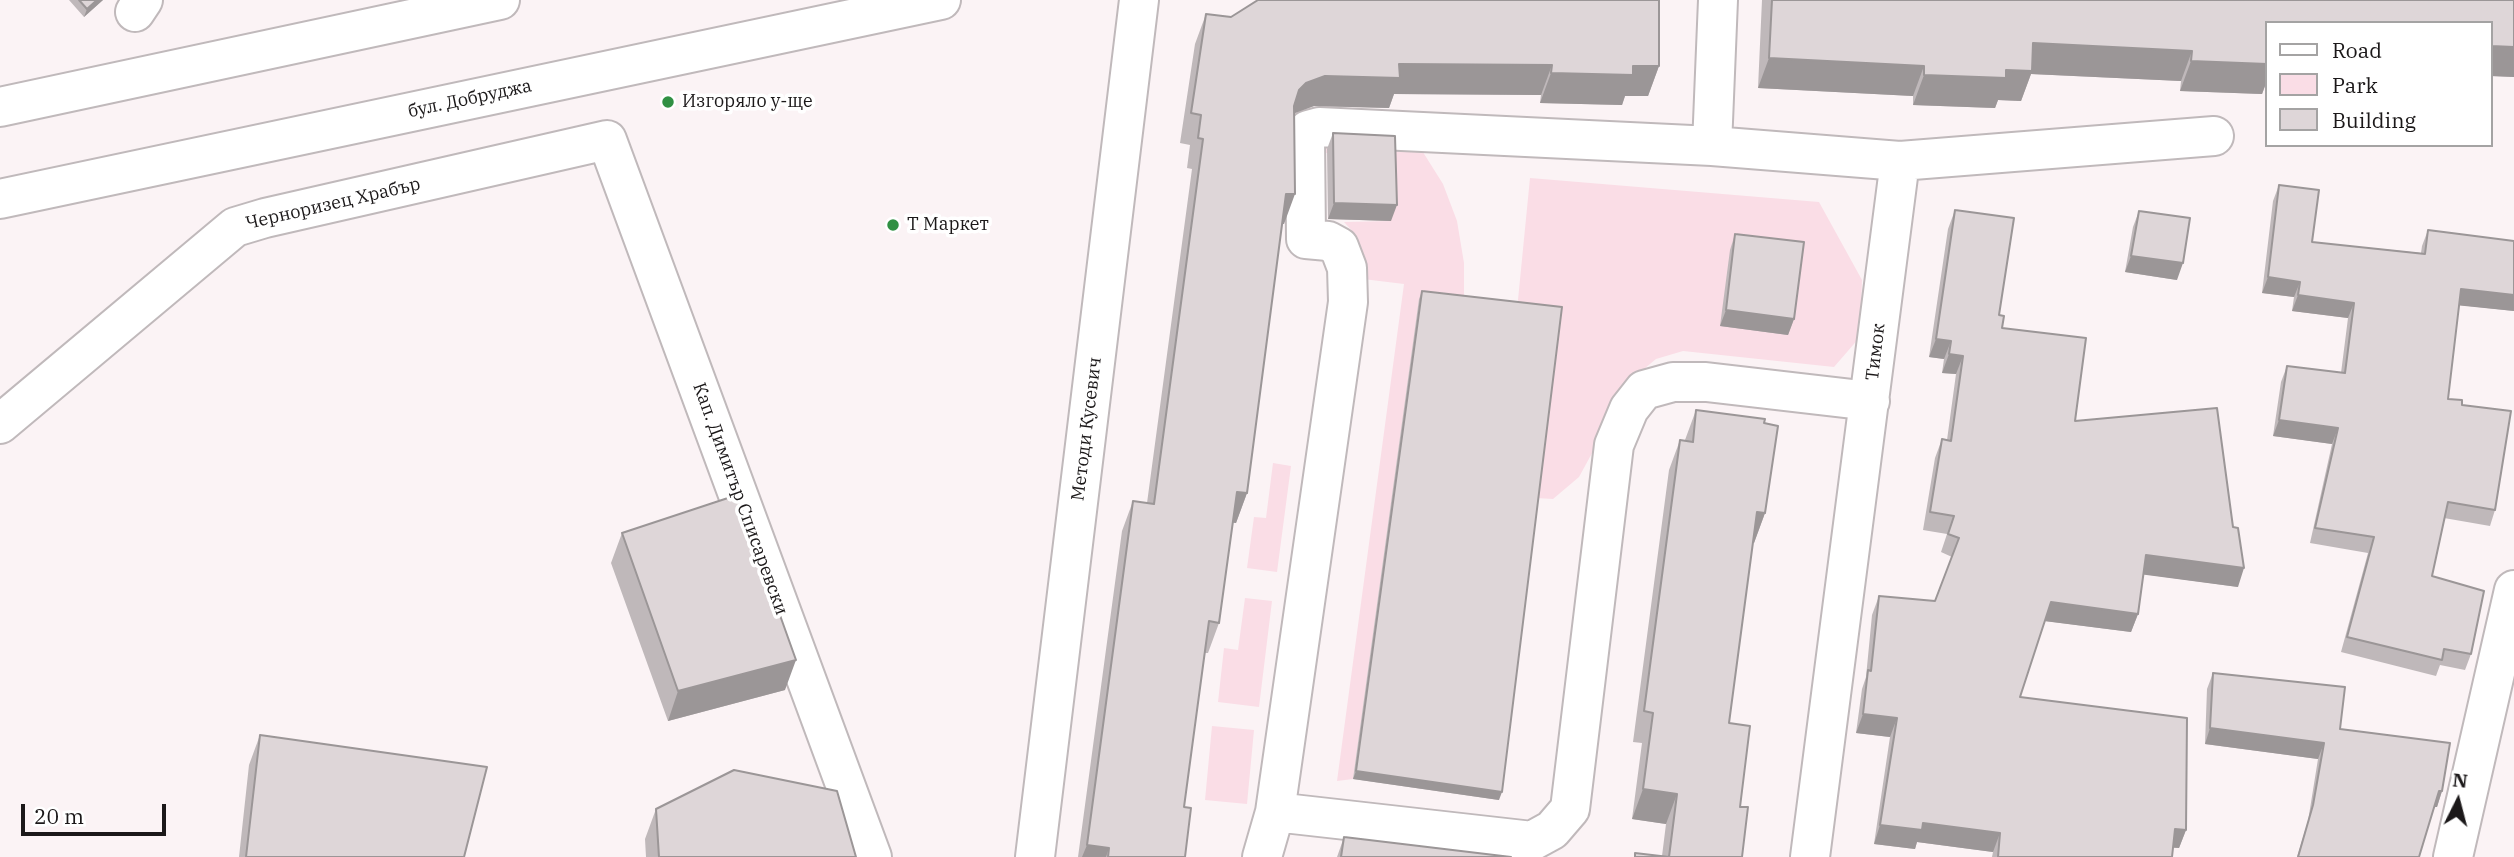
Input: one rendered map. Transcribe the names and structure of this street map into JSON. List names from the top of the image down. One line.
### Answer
{"streets":{"street":["бул. Добруджа","Черноризец Храбър","Тимок","Методи Кусевич","Кап. Димитър Списаревски"]},"crossings":[["Черноризец Храбър","Кап. Димитър Списаревски"]],"places":["Изгоряло у-ще","Т Маркет"],"legend":["Road","Park","Building"],"scale_bar":"20 m","north":"top"}
